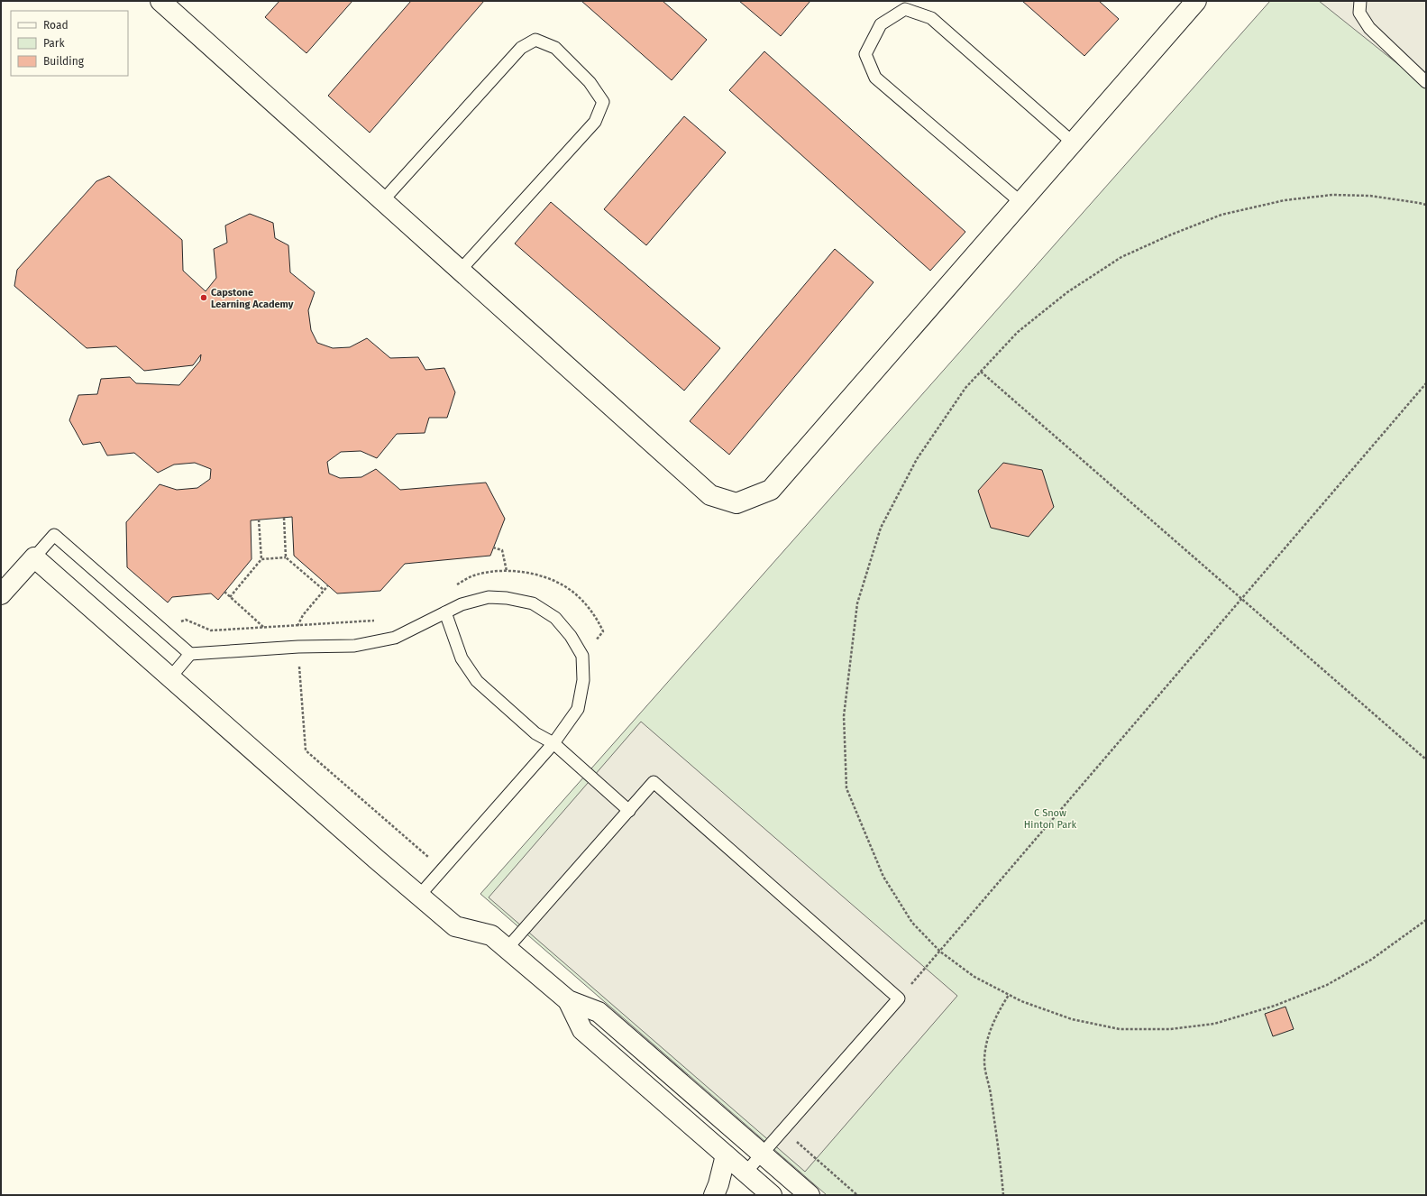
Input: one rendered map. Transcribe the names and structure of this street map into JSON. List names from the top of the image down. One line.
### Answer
{"parks":["C Snow Hinton Park"],"places":["Capstone Learning Academy"],"legend":["Road","Park","Building"]}
